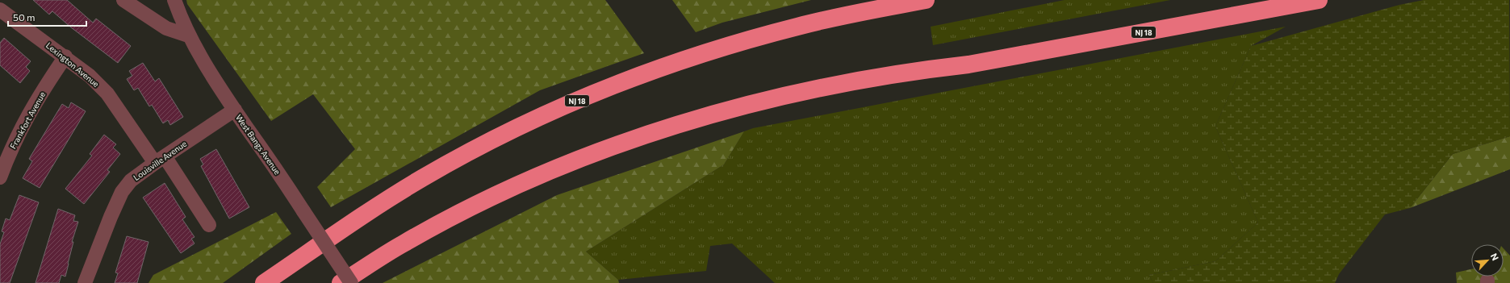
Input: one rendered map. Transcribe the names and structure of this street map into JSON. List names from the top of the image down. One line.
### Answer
{"streets":{"highway":["NJ 18"],"street":["Lexington Avenue","Frankfort Avenue","West Bangs Avenue","Louisville Avenue"]},"crossings":[["Lexington Avenue","Frankfort Avenue"],["Lexington Avenue","Louisville Avenue"],["West Bangs Avenue","Louisville Avenue"]],"scale_bar":"50 m","north":"top right"}
